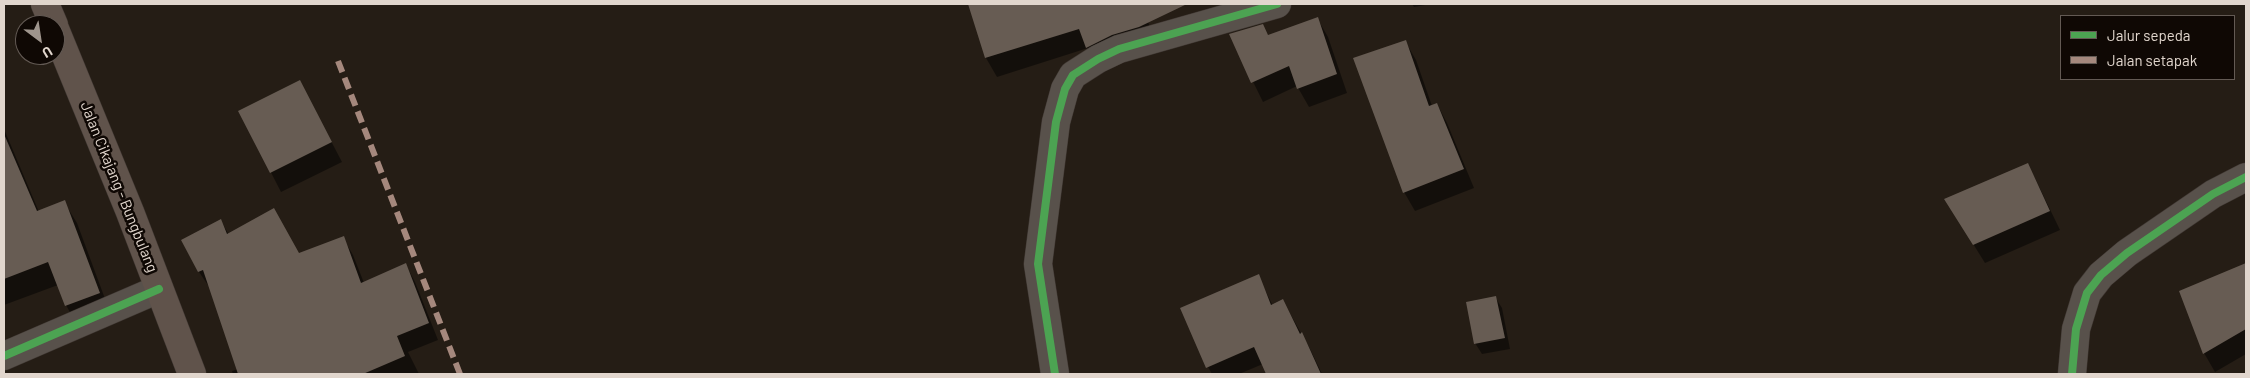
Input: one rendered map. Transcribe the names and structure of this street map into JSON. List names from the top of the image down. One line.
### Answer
{"streets":{"main road":["Jalan Cikajang - Bungbulang"]},"legend":["Jalur sepeda","Jalan setapak"],"north":"bottom right"}
